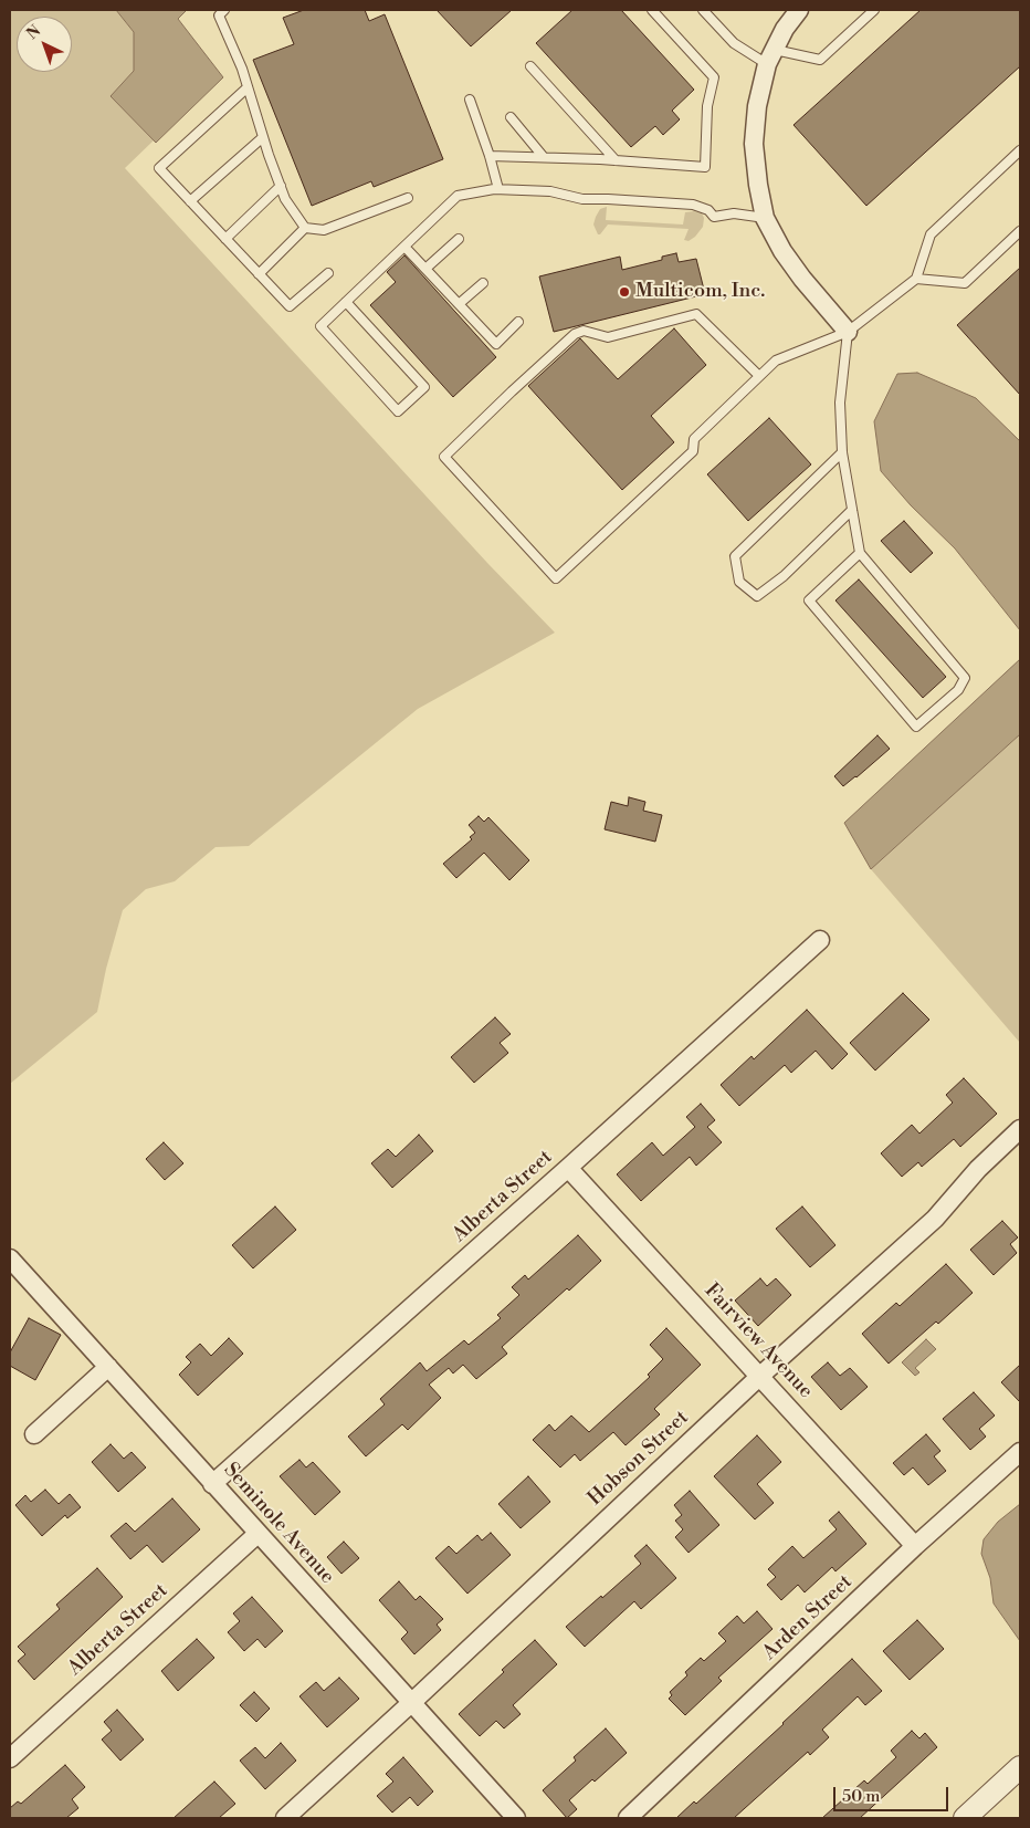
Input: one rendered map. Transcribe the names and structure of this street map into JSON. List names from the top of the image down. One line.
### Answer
{"streets":{"street":["Alberta Street","Fairview Avenue","Hobson Street","Seminole Avenue","Arden Street"]},"crossings":[["Alberta Street","Fairview Avenue"],["Alberta Street","Seminole Avenue"],["Fairview Avenue","Hobson Street"],["Fairview Avenue","Arden Street"],["Hobson Street","Seminole Avenue"]],"places":["Multicom, Inc."],"scale_bar":"50 m","north":"top left"}
